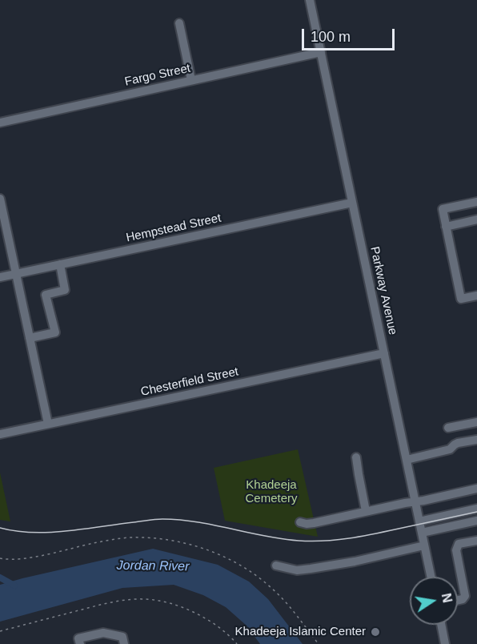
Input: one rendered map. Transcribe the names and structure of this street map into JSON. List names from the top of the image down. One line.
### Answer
{"streets":{"street":["Fargo Street","Hempstead Street","Parkway Avenue","Chesterfield Street"]},"crossings":[["Fargo Street","Parkway Avenue"],["Hempstead Street","Parkway Avenue"],["Parkway Avenue","Chesterfield Street"]],"water":["Jordan River"],"parks":["Khadeeja Cemetery"],"places":["Khadeeja Islamic Center"],"scale_bar":"100 m","north":"right"}
